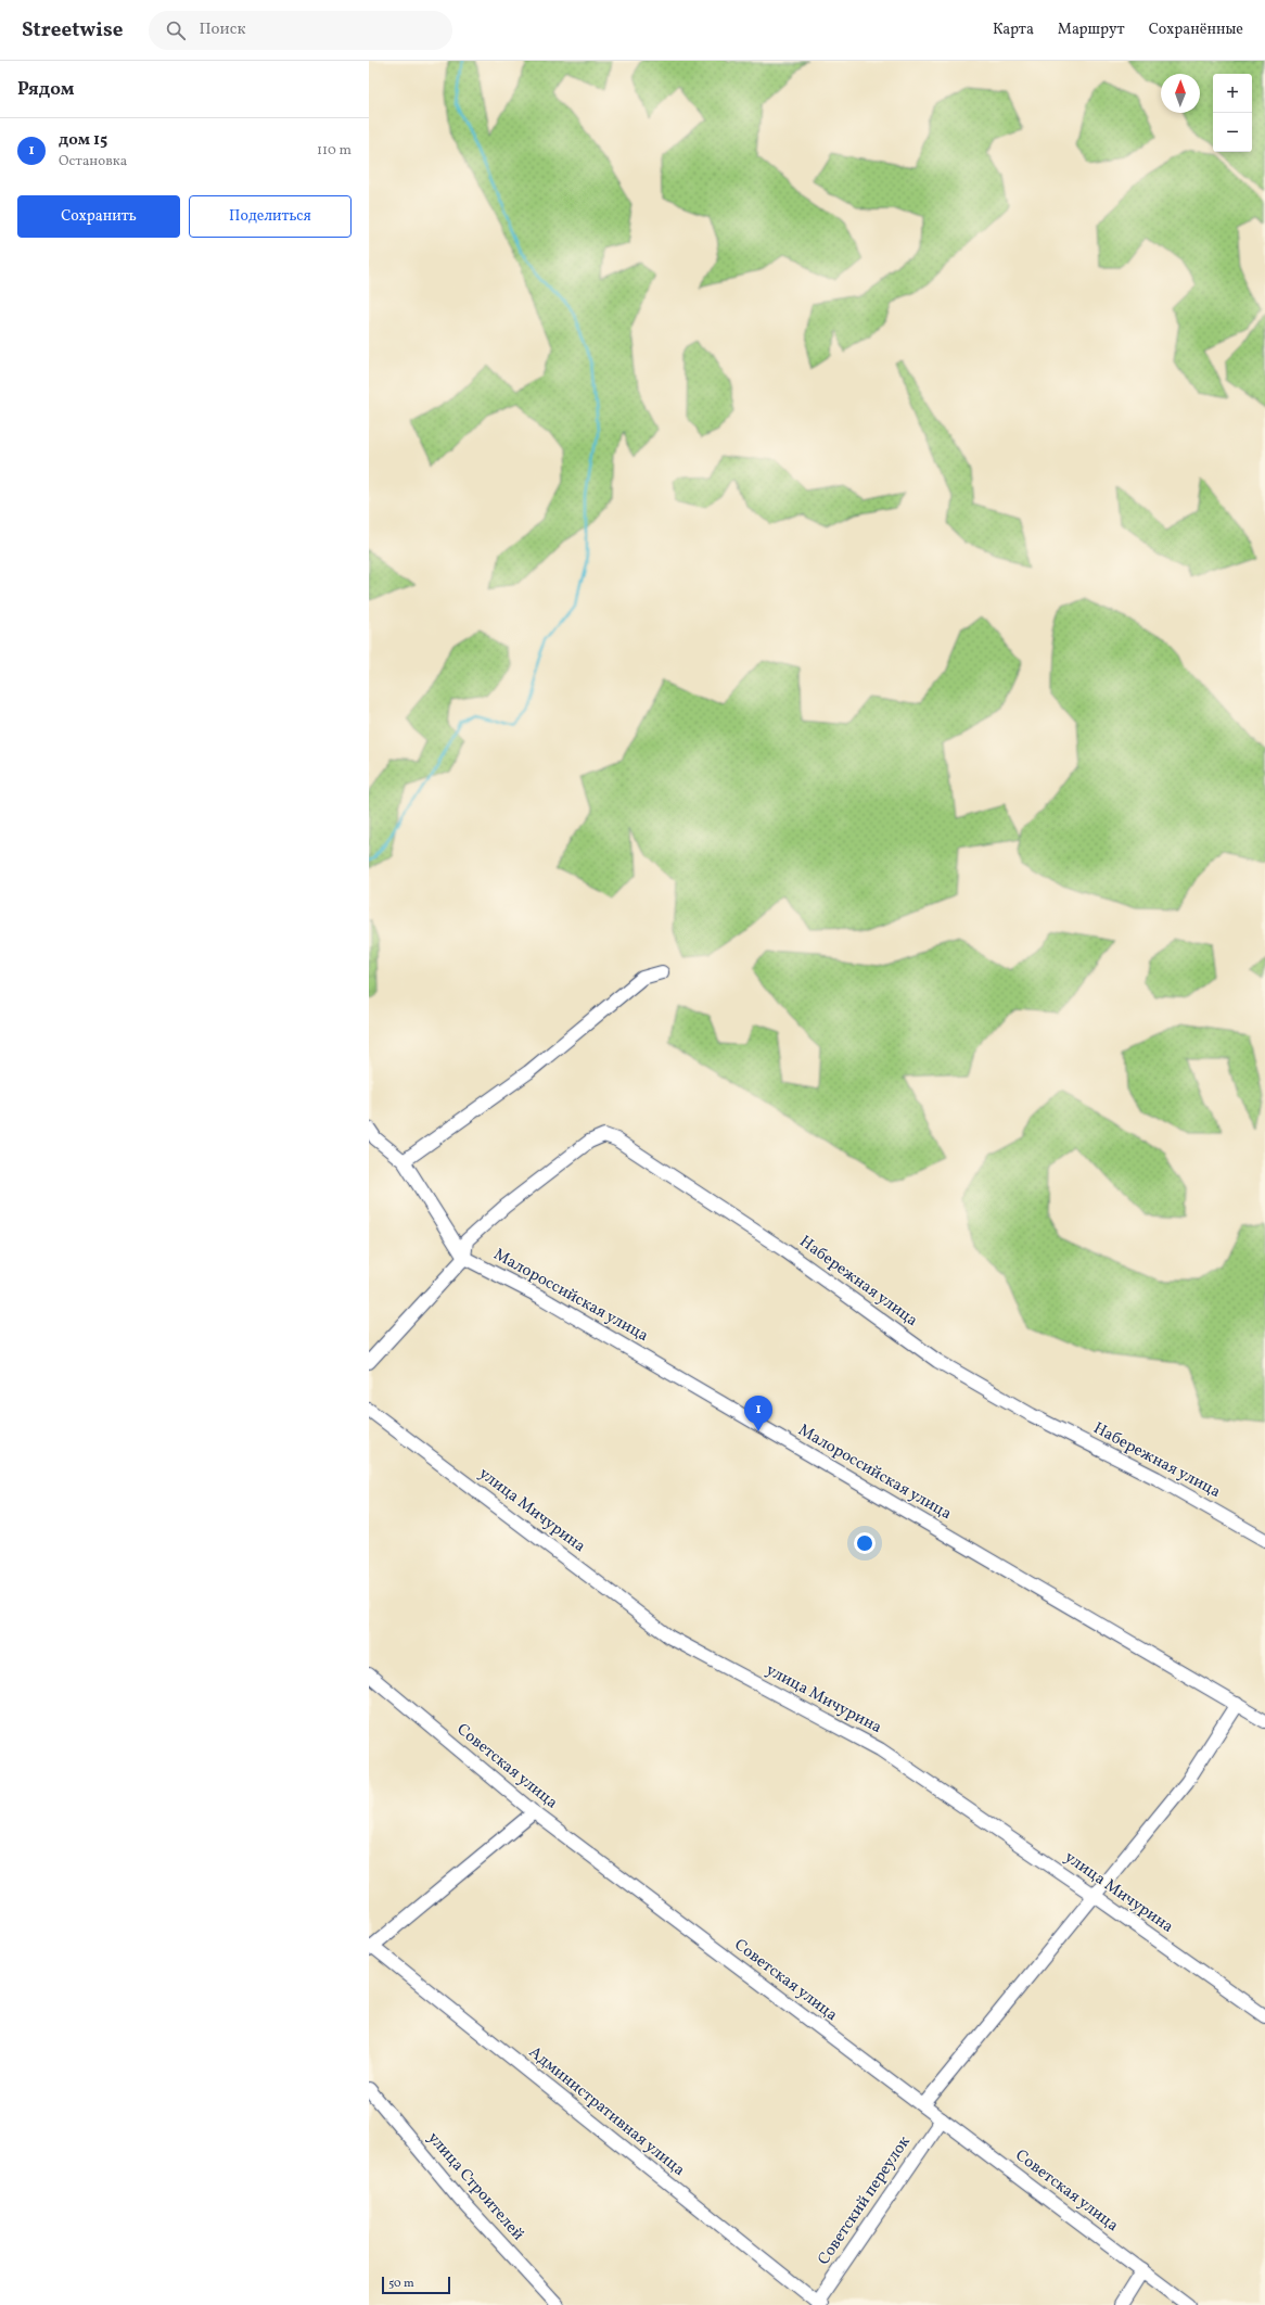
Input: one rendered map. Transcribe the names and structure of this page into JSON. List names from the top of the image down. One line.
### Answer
{"streets":{"street":["Набережная улица","Малороссийская улица","улица Мичурина","Советская улица","Административная улица","улица Строителей","Советский переулок"]},"crossings":[["Набережная улица","Малороссийская улица"],["Советская улица","Советский переулок"],["Административная улица","Советский переулок"]],"scale_bar":"50 m","north":"top","page":{"header":"Streetwise","search":"Поиск","nav":["Карта","Маршрут","Сохранённые"],"heading":"Рядом","map_buttons":["+","−"],"list":[{"mark":"1","name":"дом 15","note":"Остановка","value":"110 m"}],"buttons":["Сохранить","Поделиться"],"pins":"1","scale":"50 m"}}
